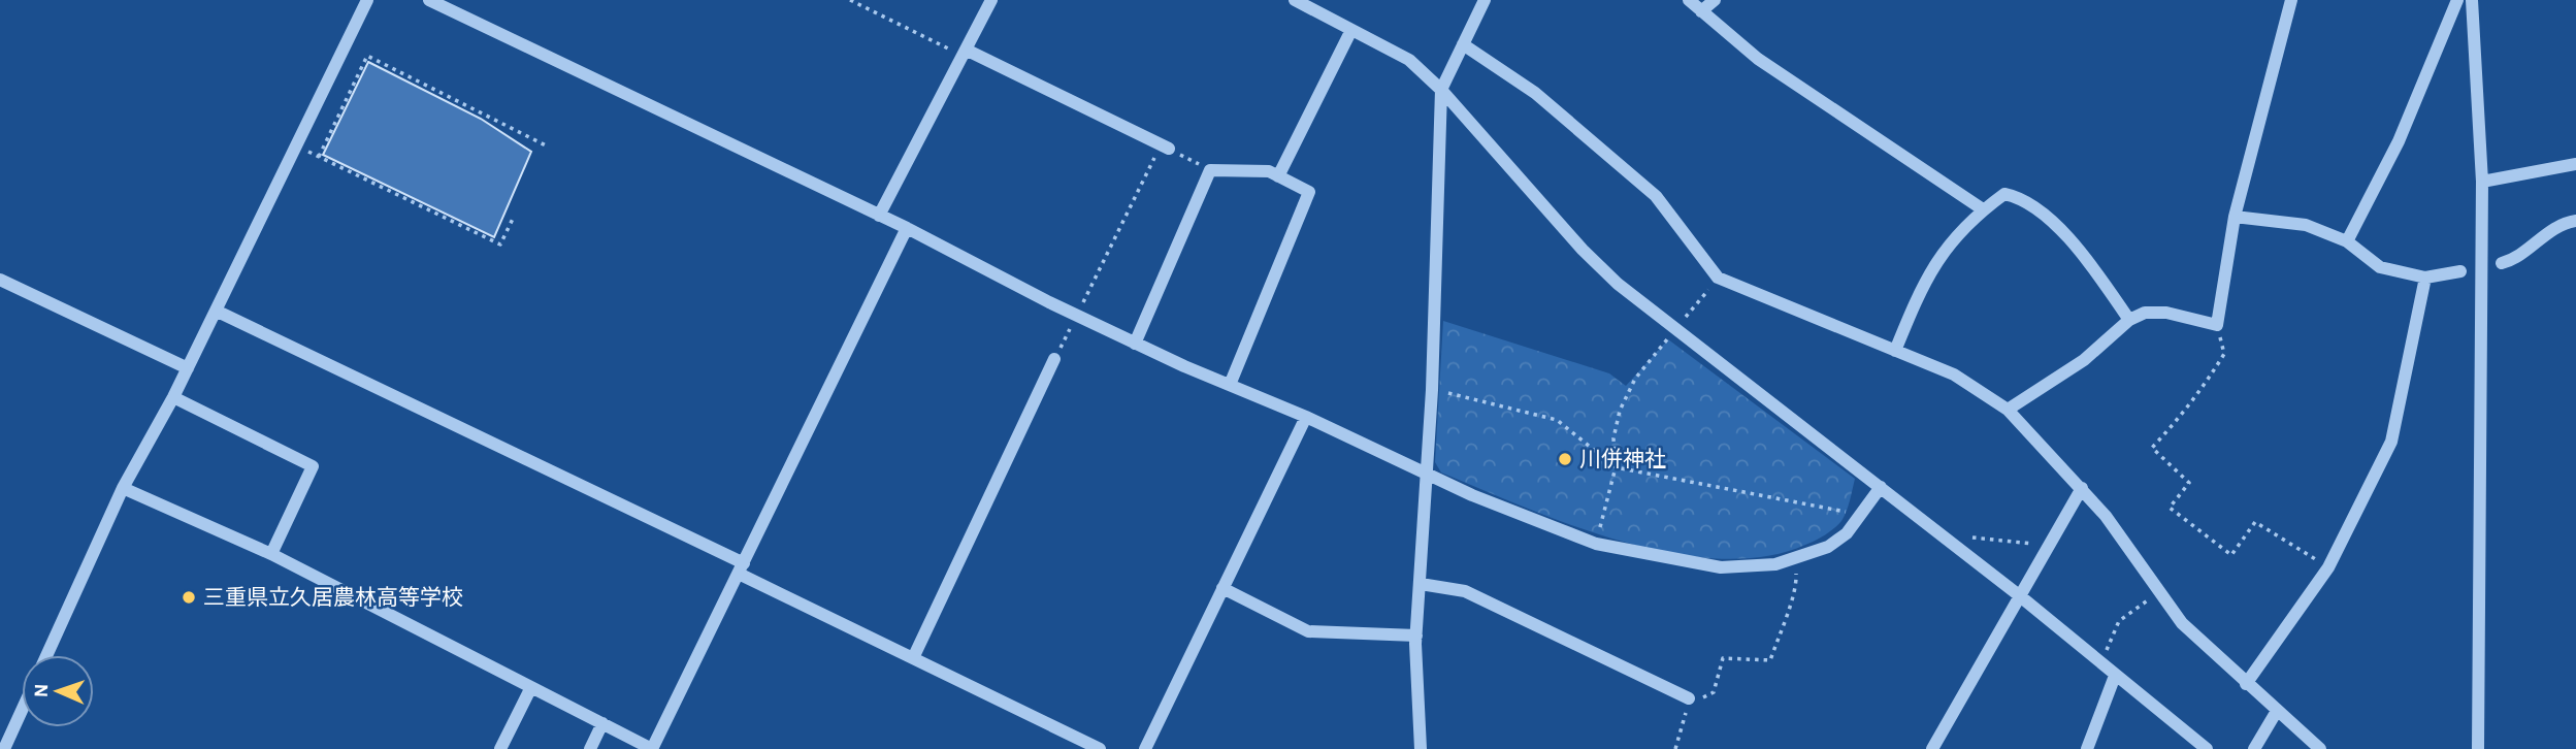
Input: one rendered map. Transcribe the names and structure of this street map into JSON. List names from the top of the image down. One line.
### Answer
{"places":["川併神社","三重県立久居農林高等学校"],"north":"left"}
